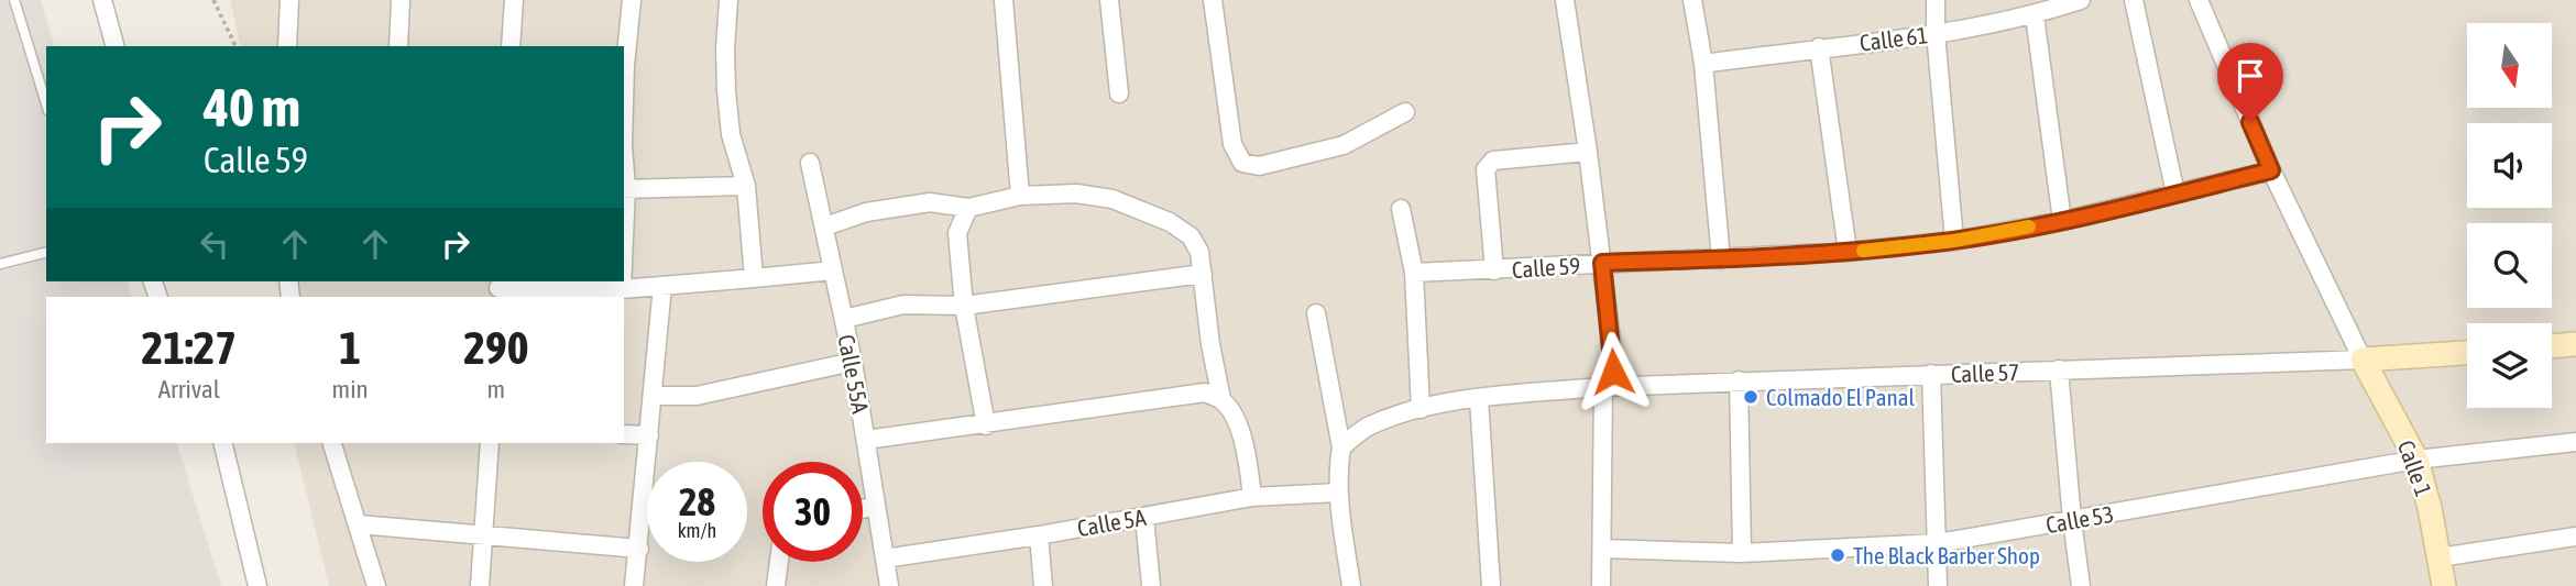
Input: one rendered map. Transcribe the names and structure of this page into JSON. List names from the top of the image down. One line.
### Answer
{"streets":{"street":["Calle 61","Calle 59","Calle 57","Calle 55A","Calle 1","Calle 53","Calle 5A"]},"crossings":[["Calle 57","Calle 1"],["Calle 55A","Calle 5A"],["Calle 1","Calle 53"]],"places":["Colmado El Panal","The Black Barber Shop"],"north":"bottom","page":{"turn":["40 m","Calle 59"],"eta":["21:27","Arrival","1","min","290","m"],"speed":"28 km/h","limit":"30"}}
